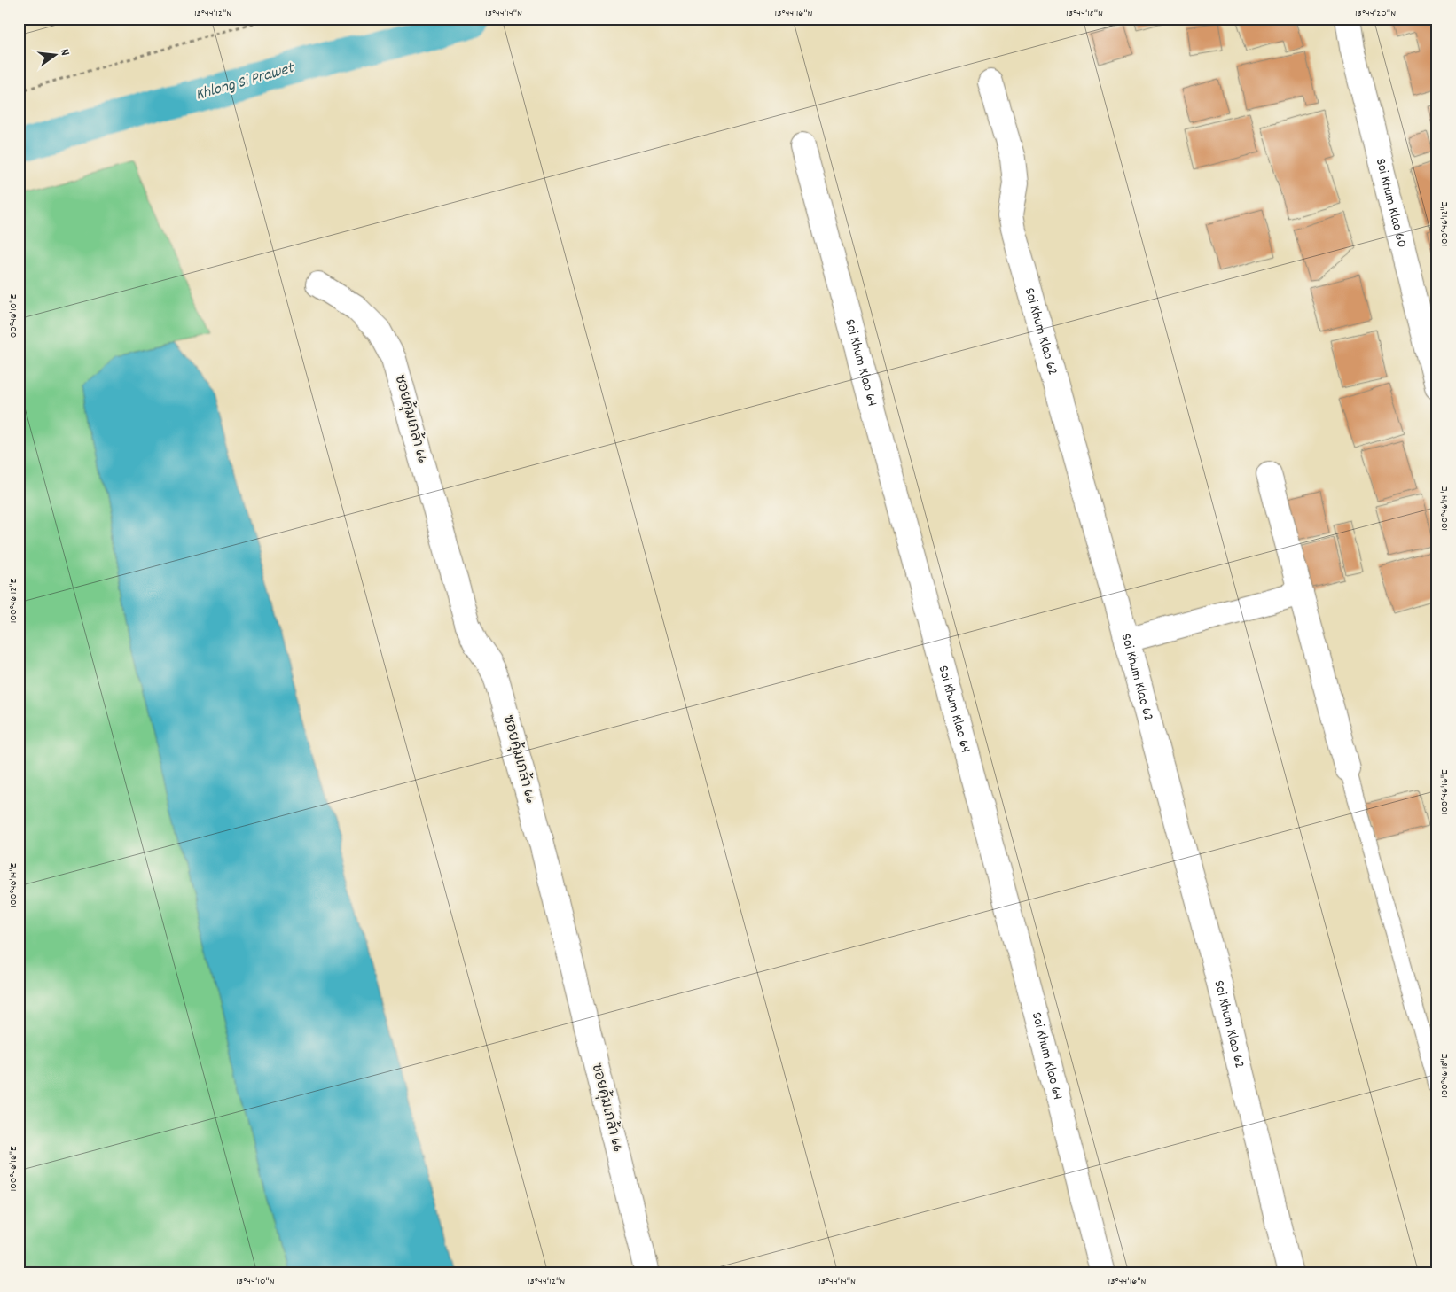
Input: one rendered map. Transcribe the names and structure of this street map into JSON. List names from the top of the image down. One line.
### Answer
{"streets":{"street":["Soi Khum Klao 60","Soi Khum Klao 62","Soi Khum Klao 64","ซอยคุ้มเกล้า 66"]},"water":["Khlong Si Prawet"],"north":"right","coordinates":["13°44'12\"N","13°44'14\"N","13°44'16\"N","13°44'18\"N","13°44'20\"N","100°46'12\"E","100°46'10\"E","100°46'14\"E","100°46'16\"E","100°46'18\"E","13°44'10\"N"]}
